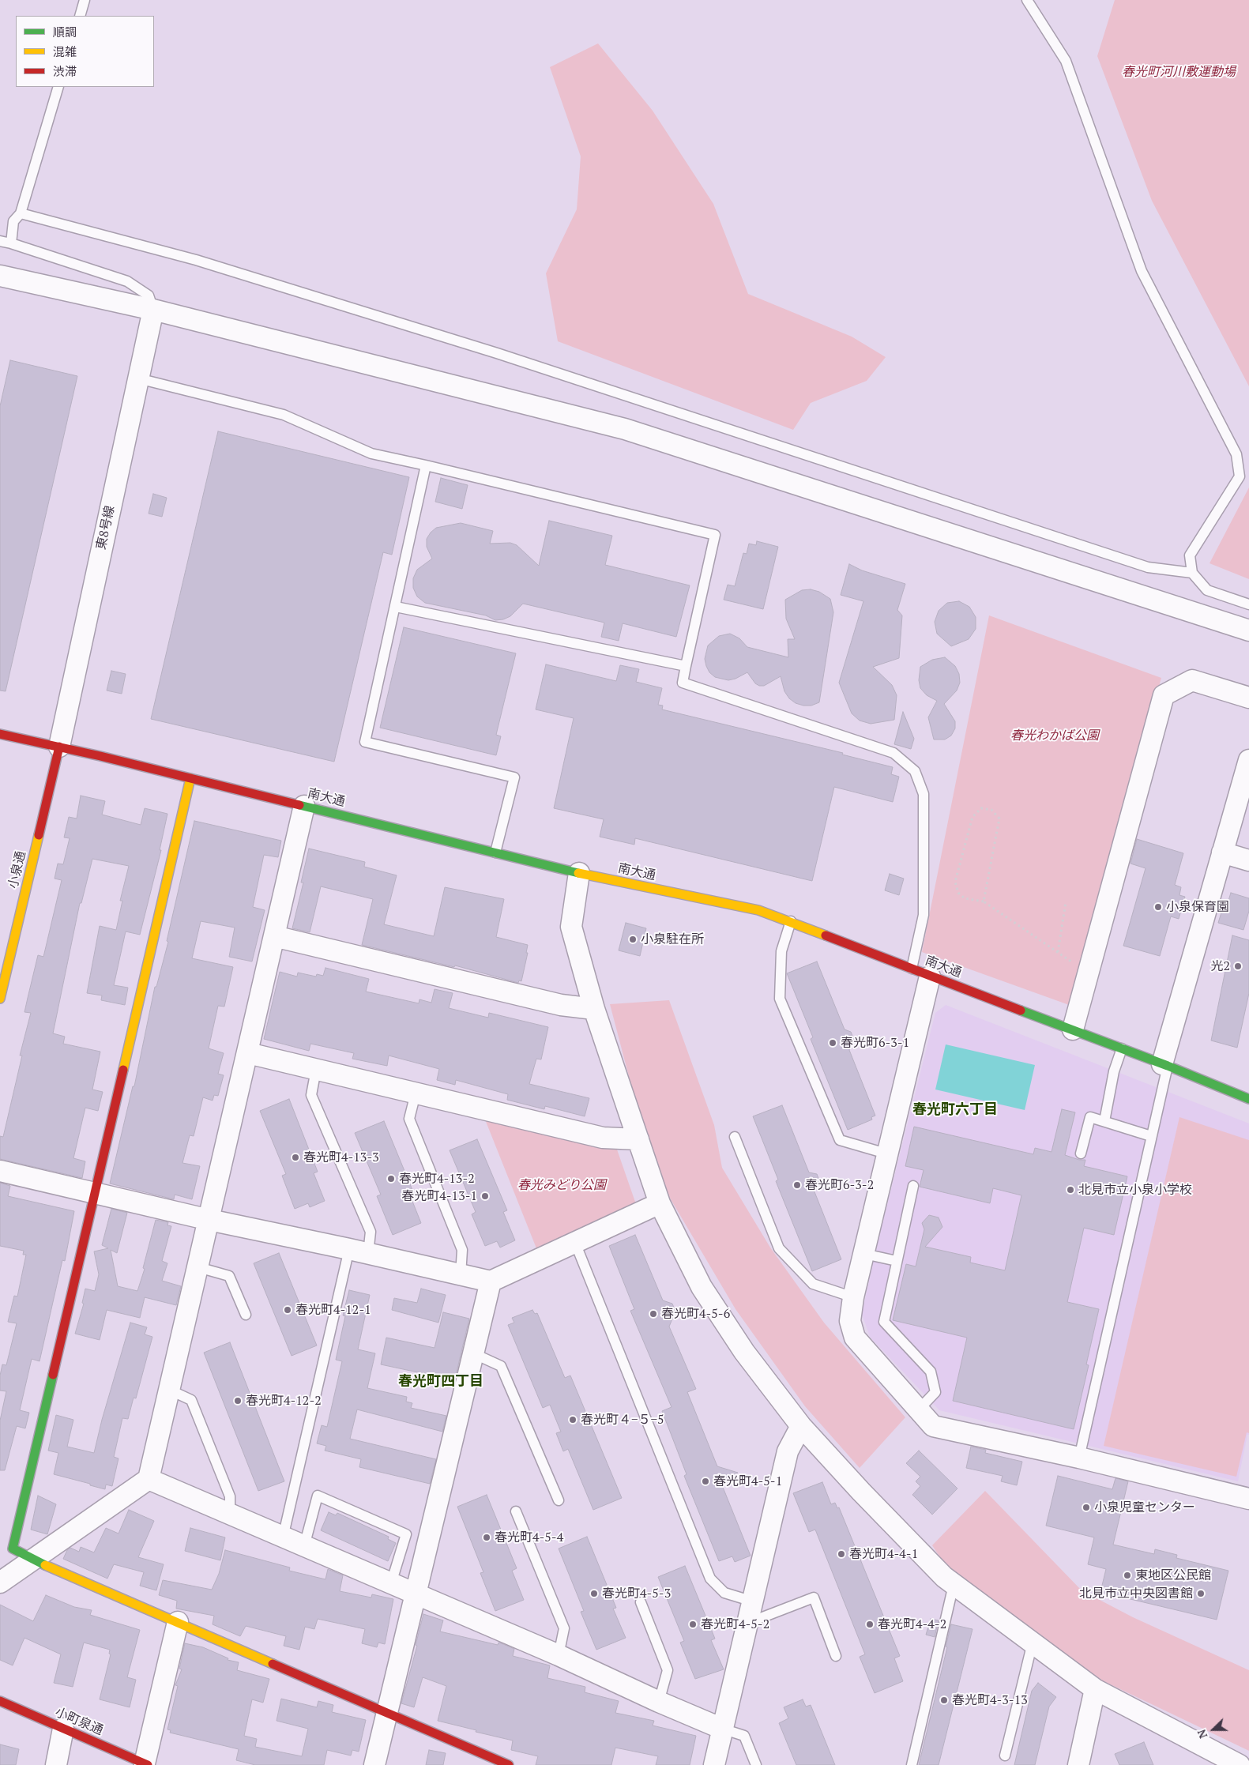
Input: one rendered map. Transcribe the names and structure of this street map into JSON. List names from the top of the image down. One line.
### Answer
{"streets":{"street":["東8号線","南大通","小泉通","小町泉通"]},"crossings":[["東8号線","南大通"],["東8号線","小泉通"],["南大通","小泉通"]],"districts":["春光町六丁目","春光町四丁目"],"parks":["春光町河川敷運動場","春光わかば公園","春光みどり公園"],"places":["小泉保育園","小泉駐在所","光2","春光町6-3-1","春光町4-13-3","春光町4-13-2","春光町6-3-2","北見市立小泉小学校","春光町4-13-1","春光町4-12-1","春光町4-5-6","春光町4-12-2","春光町４−５−5","春光町4-5-1","小泉児童センター","春光町4-5-4","春光町4-4-1","東地区公民館","春光町4-5-3","北見市立中央図書館","春光町4-5-2","春光町4-4-2","春光町4-3-13"],"legend":["順調","混雑","渋滞"],"north":"left"}
